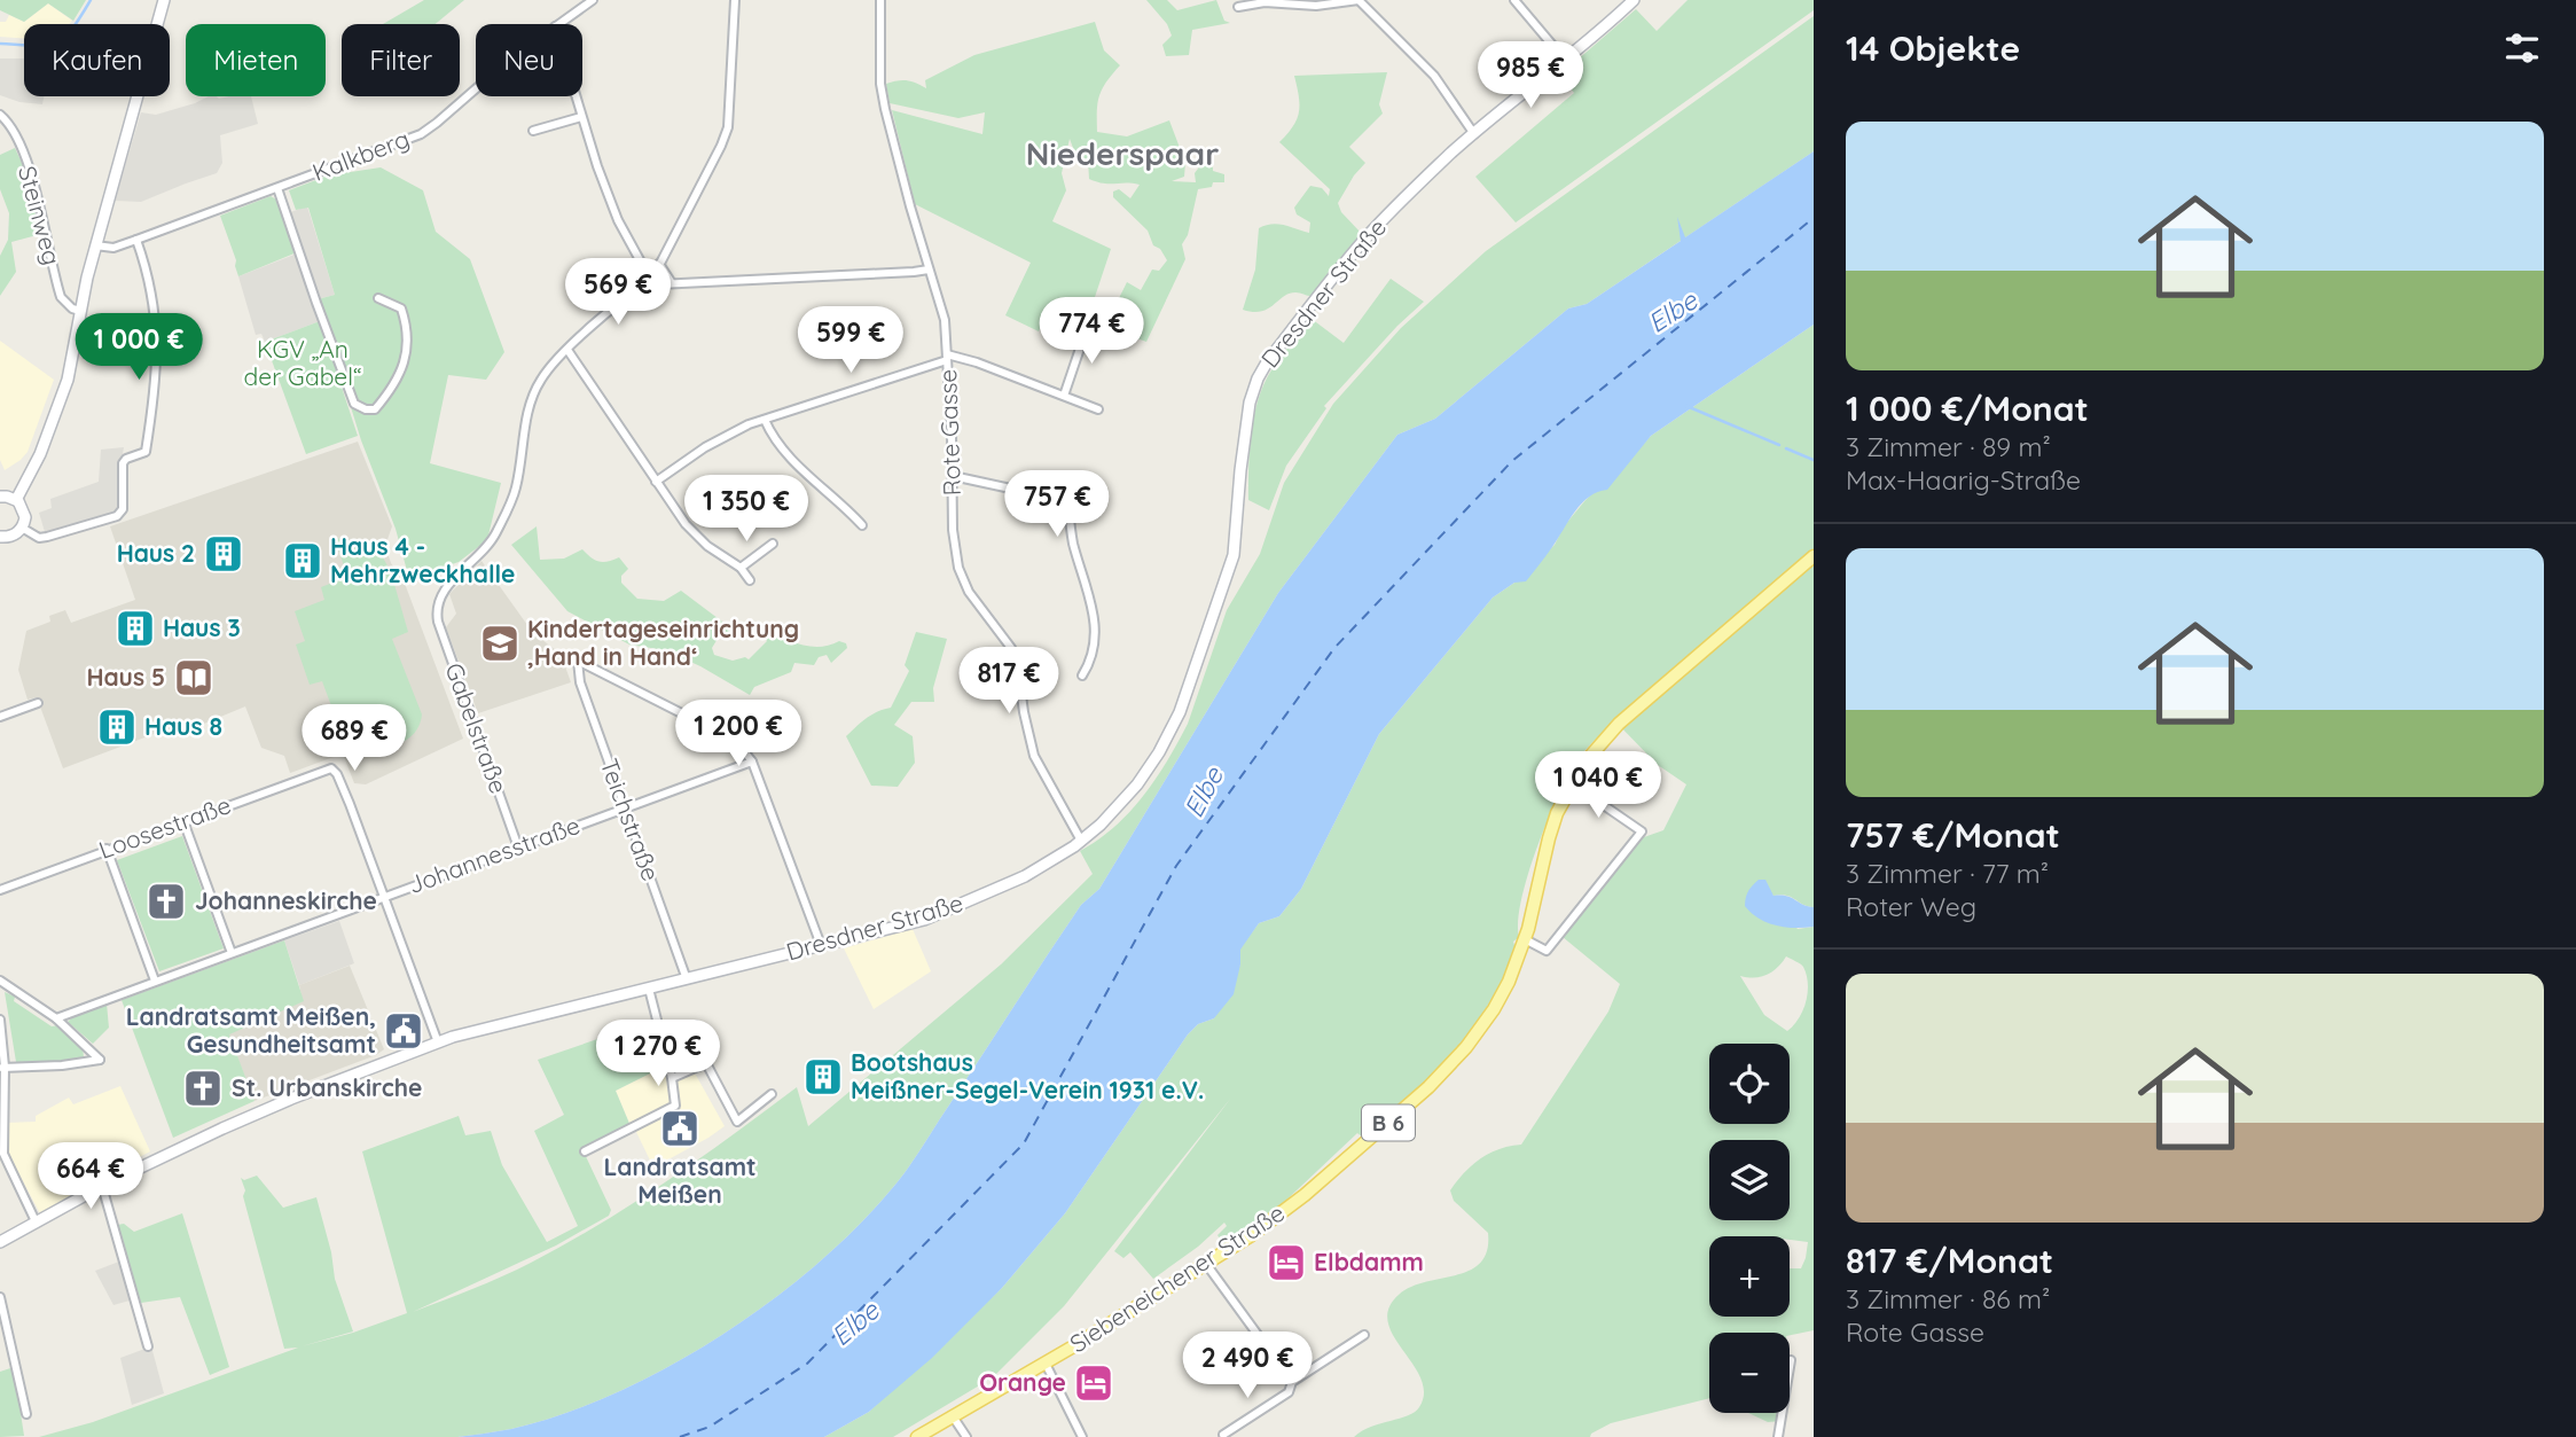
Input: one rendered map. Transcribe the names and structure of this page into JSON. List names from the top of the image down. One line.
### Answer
{"streets":{"main road":["Dresdner Straße","B 6","Siebeneichener Straße"],"street":["Kalkberg","Steinweg","Rote Gasse","Gabelstraße","Teichstraße","Loosestraße","Johannesstraße"]},"crossings":[["Dresdner Straße","Rote Gasse"],["Dresdner Straße","Teichstraße"],["Gabelstraße","Johannesstraße"],["Teichstraße","Johannesstraße"],["Loosestraße","Johannesstraße"]],"districts":["Niederspaar"],"water":["Elbe"],"parks":["KGV „An der Gabel“"],"places":{"building":["Haus 2","Haus 4 - Mehrzweckhalle","Haus 3","Haus 8","Bootshaus Meißner-Segel-Verein 1931 e.V."],"school or university":["Kindertageseinrichtung ‚Hand in Hand‘"],"library":["Haus 5"],"church":["Johanneskirche","St. Urbanskirche"],"public building":["Landratsamt Meißen, Gesundheitsamt","Landratsamt Meißen"],"hotel":["Elbdamm","Orange"]},"page":{"heading":"14 Objekte","chip":["Kaufen","Mieten","Filter","Neu"],"price":["985 €","569 €","774 €","599 €","1 000 €","757 €","1 350 €","817 €","1 200 €","689 €","1 040 €","1 270 €","664 €","2 490 €"],"list":[{"name":"1 000 €/Monat","note":"3 Zimmer · 89 m² · Max-Haarig-Straße"},{"name":"757 €/Monat","note":"3 Zimmer · 77 m² · Roter Weg"},{"name":"817 €/Monat","note":"3 Zimmer · 86 m² · Rote Gasse"}],"map_buttons":["+","−"]}}
